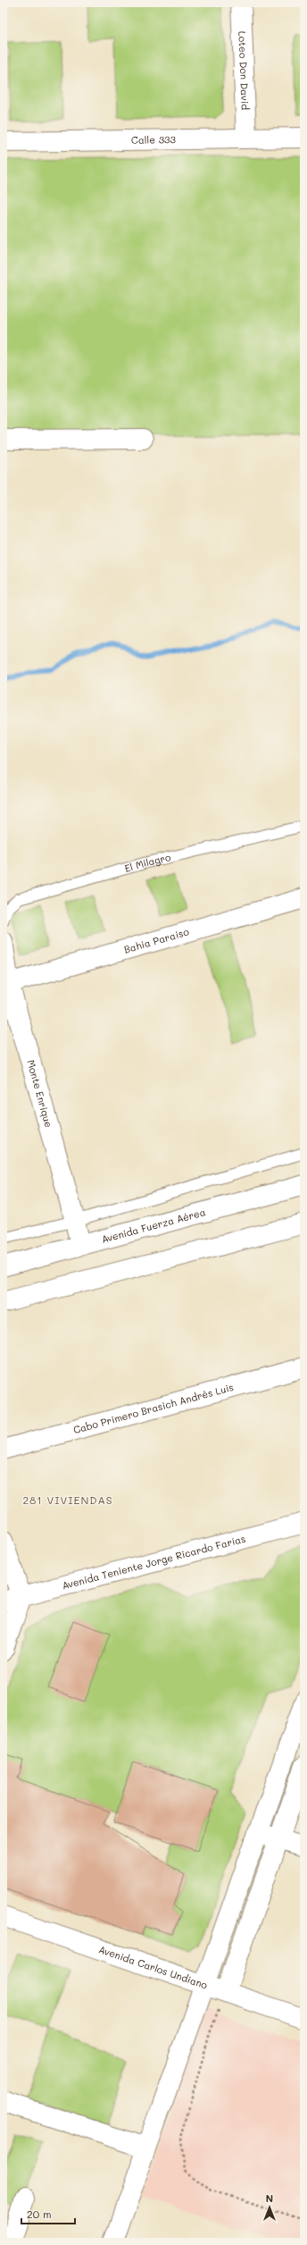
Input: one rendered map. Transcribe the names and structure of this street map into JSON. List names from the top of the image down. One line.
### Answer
{"streets":{"street":["Loteo Don David","Calle 333","Bahía Paraíso","Monte Enrique","Avenida Fuerza Aérea","Cabo Primero Brasich Andrés Luis","Avenida Teniente Jorge Ricardo Farías","Avenida Carlos Undiano"],"lane":["El Milagro"]},"crossings":[["Loteo Don David","Calle 333"],["Bahía Paraíso","Monte Enrique"],["Monte Enrique","Avenida Fuerza Aérea"]],"districts":["281 VIVIENDAS"],"scale_bar":"20 m","north":"top"}
